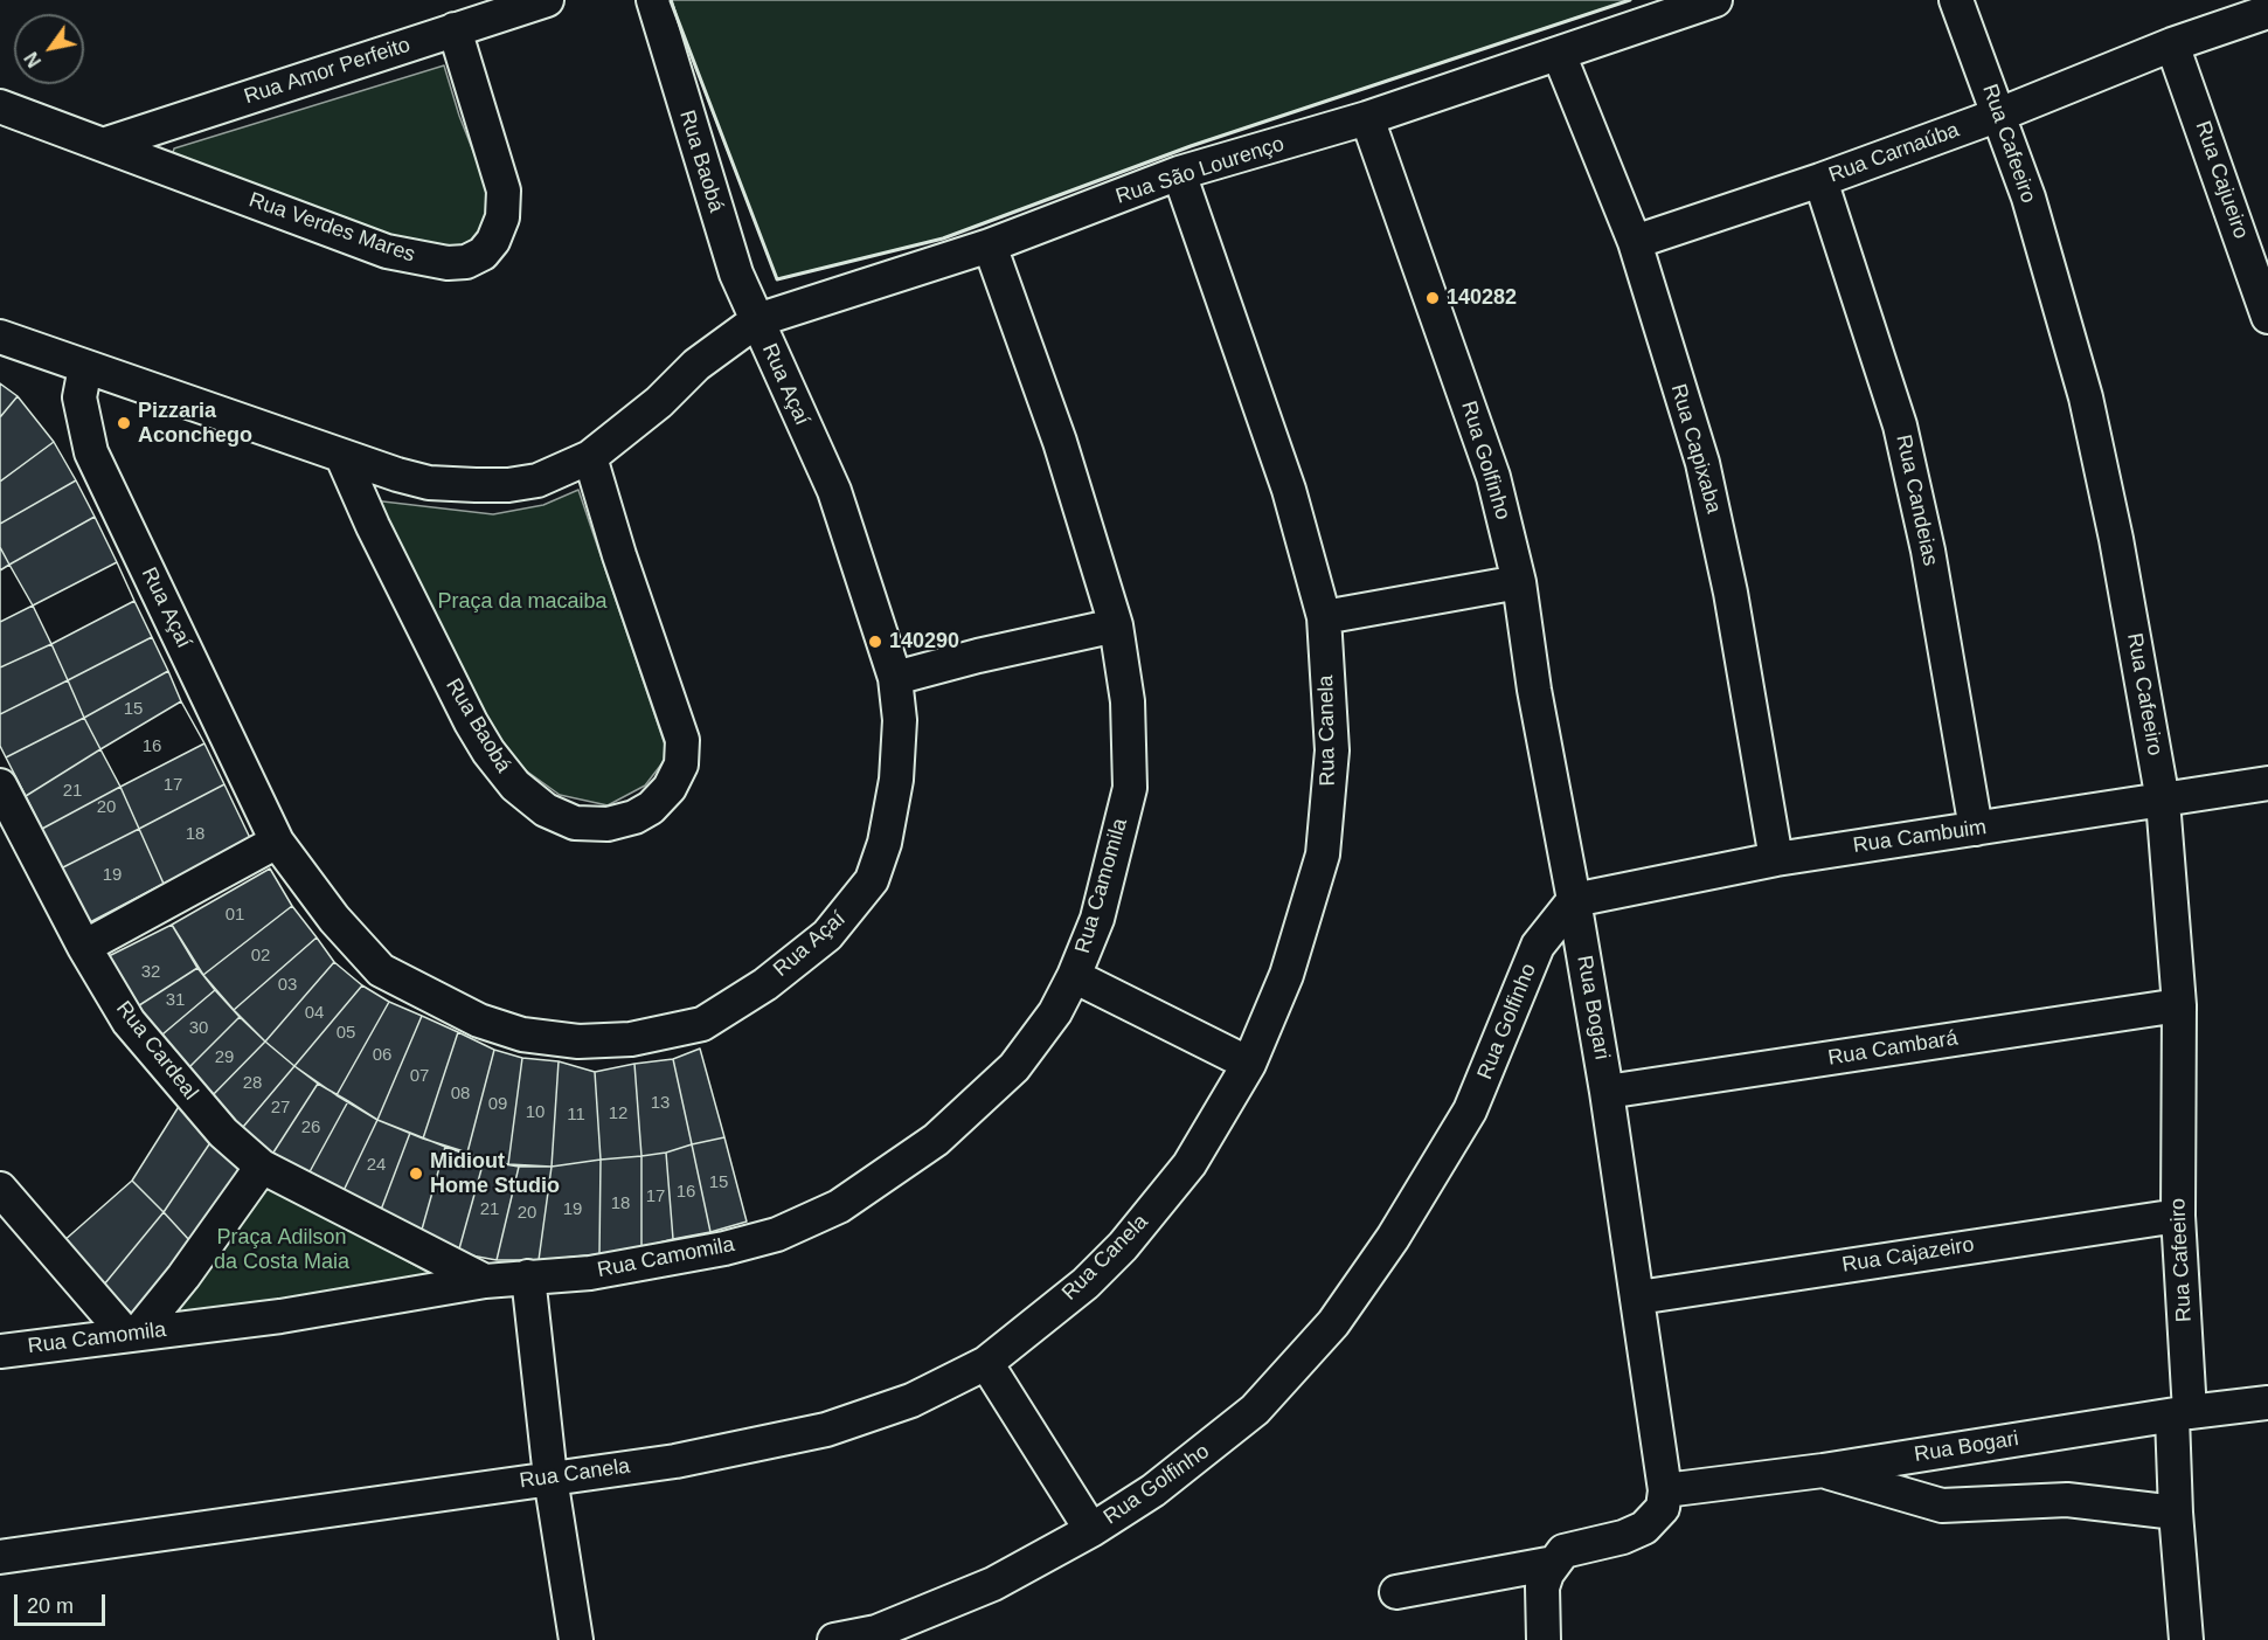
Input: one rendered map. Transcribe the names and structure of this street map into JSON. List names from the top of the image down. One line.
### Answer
{"streets":{"street":["Rua Amor Perfeito","Rua Cafeeiro","Rua Carnaúba","Rua Baobá","Rua São Lourenço","Rua Cajueiro","Rua Verdes Mares","Rua Açaí","Rua Capixaba","Rua Golfinho","Rua Candeias","Rua Canela","Rua Cambuim","Rua Camomila","Rua Bogari","Rua Cambará","Rua Cardeal","Rua Cajazeiro"]},"crossings":[["Rua Amor Perfeito","Rua Verdes Mares"],["Rua Cafeeiro","Rua Carnaúba"],["Rua Cafeeiro","Rua Cambuim"],["Rua Cafeeiro","Rua Bogari"],["Rua Cafeeiro","Rua Cambará"],["Rua Cafeeiro","Rua Cajazeiro"],["Rua Carnaúba","Rua Cajueiro"],["Rua Carnaúba","Rua Capixaba"],["Rua Carnaúba","Rua Candeias"],["Rua Baobá","Rua São Lourenço"],["Rua Baobá","Rua Açaí"],["Rua São Lourenço","Rua Açaí"],["Rua São Lourenço","Rua Capixaba"],["Rua São Lourenço","Rua Golfinho"],["Rua São Lourenço","Rua Canela"],["Rua São Lourenço","Rua Camomila"],["Rua Capixaba","Rua Cambuim"],["Rua Golfinho","Rua Cambuim"],["Rua Golfinho","Rua Bogari"],["Rua Candeias","Rua Cambuim"],["Rua Cambuim","Rua Bogari"],["Rua Camomila","Rua Cardeal"],["Rua Bogari","Rua Cambará"],["Rua Bogari","Rua Cajazeiro"]],"parks":["Praça da macaiba","Praça Adilson da Costa Maia"],"places":["140282","Pizzaria Aconchego","140290","Midiout Home Studio"],"house_numbers":["15","16","17","21","20","18","19","01","02","32","03","31","04","30","05","06","29","07","28","08","13","09","27","10","12","11","26","24","15","16","17","18","21","19","20"],"scale_bar":"20 m","north":"bottom left"}
